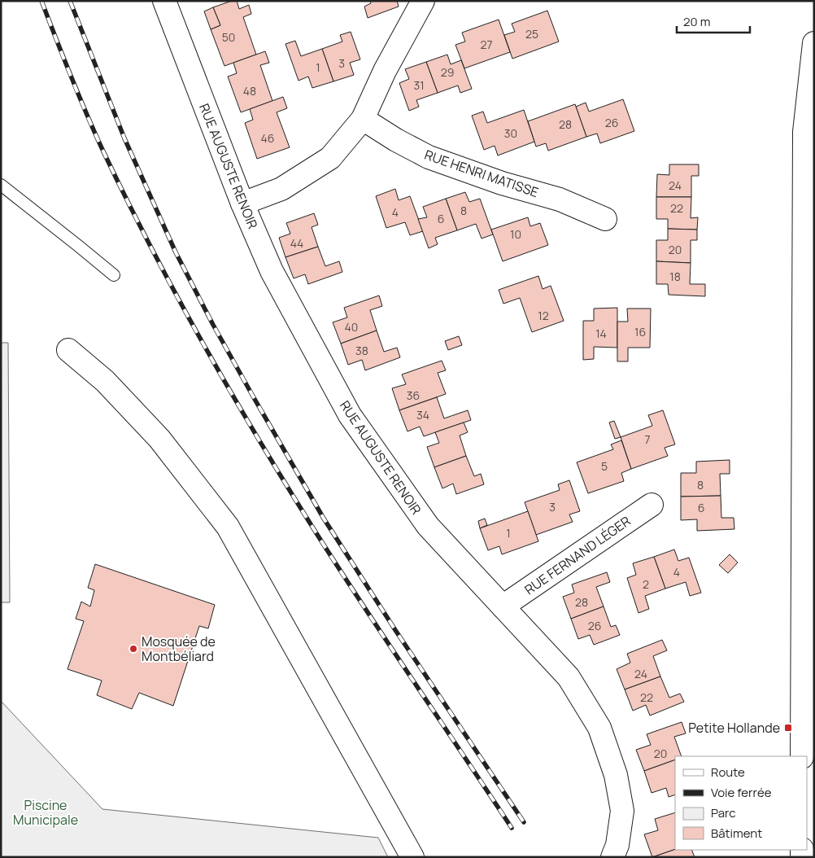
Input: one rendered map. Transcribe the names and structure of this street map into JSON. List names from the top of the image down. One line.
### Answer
{"streets":{"street":["RUE AUGUSTE RENOIR","RUE HENRI MATISSE","RUE FERNAND LÉGER"]},"crossings":[["RUE AUGUSTE RENOIR","RUE FERNAND LÉGER"]],"parks":["Piscine Municipale"],"places":{"other":["Mosquée de Montbéliard"],"transit":["Petite Hollande"]},"house_numbers":["25","50","27","3","1","29","31","48","26","28","30","46","24","22","8","4","6","10","44","20","18","12","40","16","14","38","36","34","7","5","8","3","6","1","4","2","28","26","24","22","20"],"legend":["Route","Voie ferrée","Parc","Bâtiment"],"scale_bar":"20 m"}
